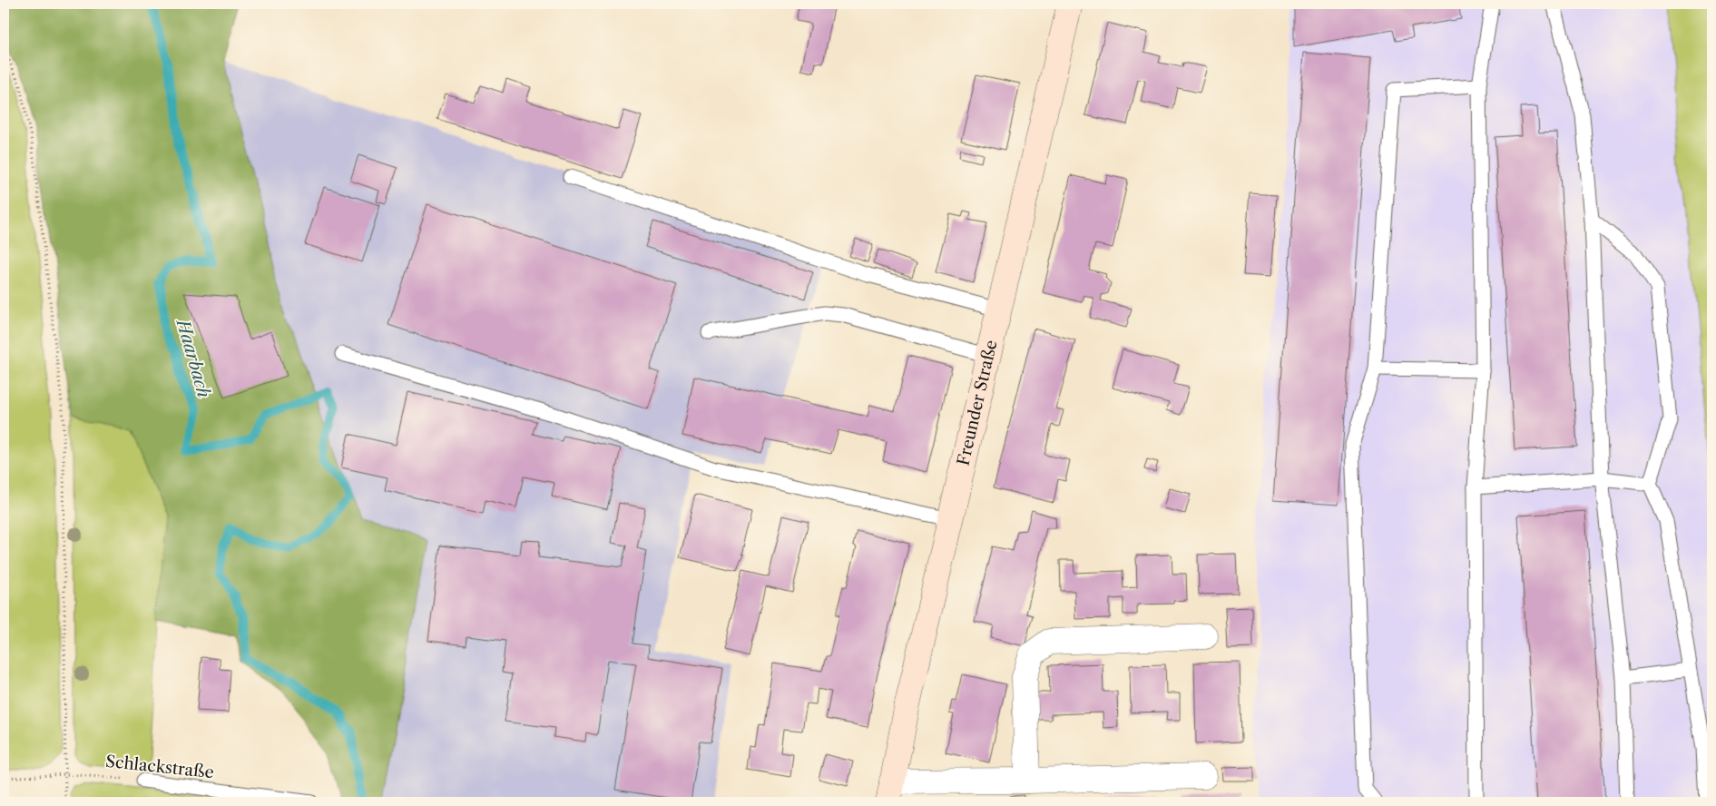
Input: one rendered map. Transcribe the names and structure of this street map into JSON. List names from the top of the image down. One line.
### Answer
{"streets":{"main road":["Freunder Straße"],"lane":["Schlackstraße"]},"water":["Haarbach"]}
